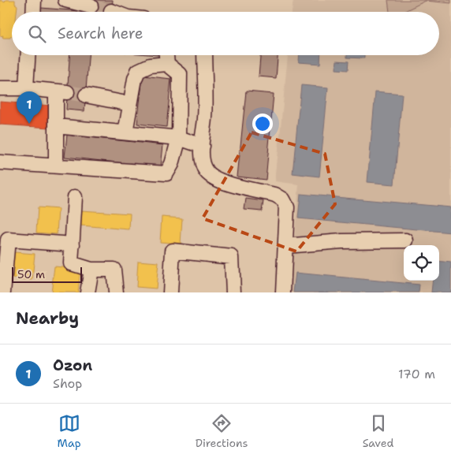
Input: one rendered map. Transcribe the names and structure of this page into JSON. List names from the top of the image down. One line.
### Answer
{"scale_bar":"50 m","page":{"search":"Search here","pins":"1","scale":"50 m","heading":"Nearby","list":[{"mark":"1","name":"Ozon","note":"Shop","value":"170 m"}],"nav":["Map","Directions","Saved"]}}
